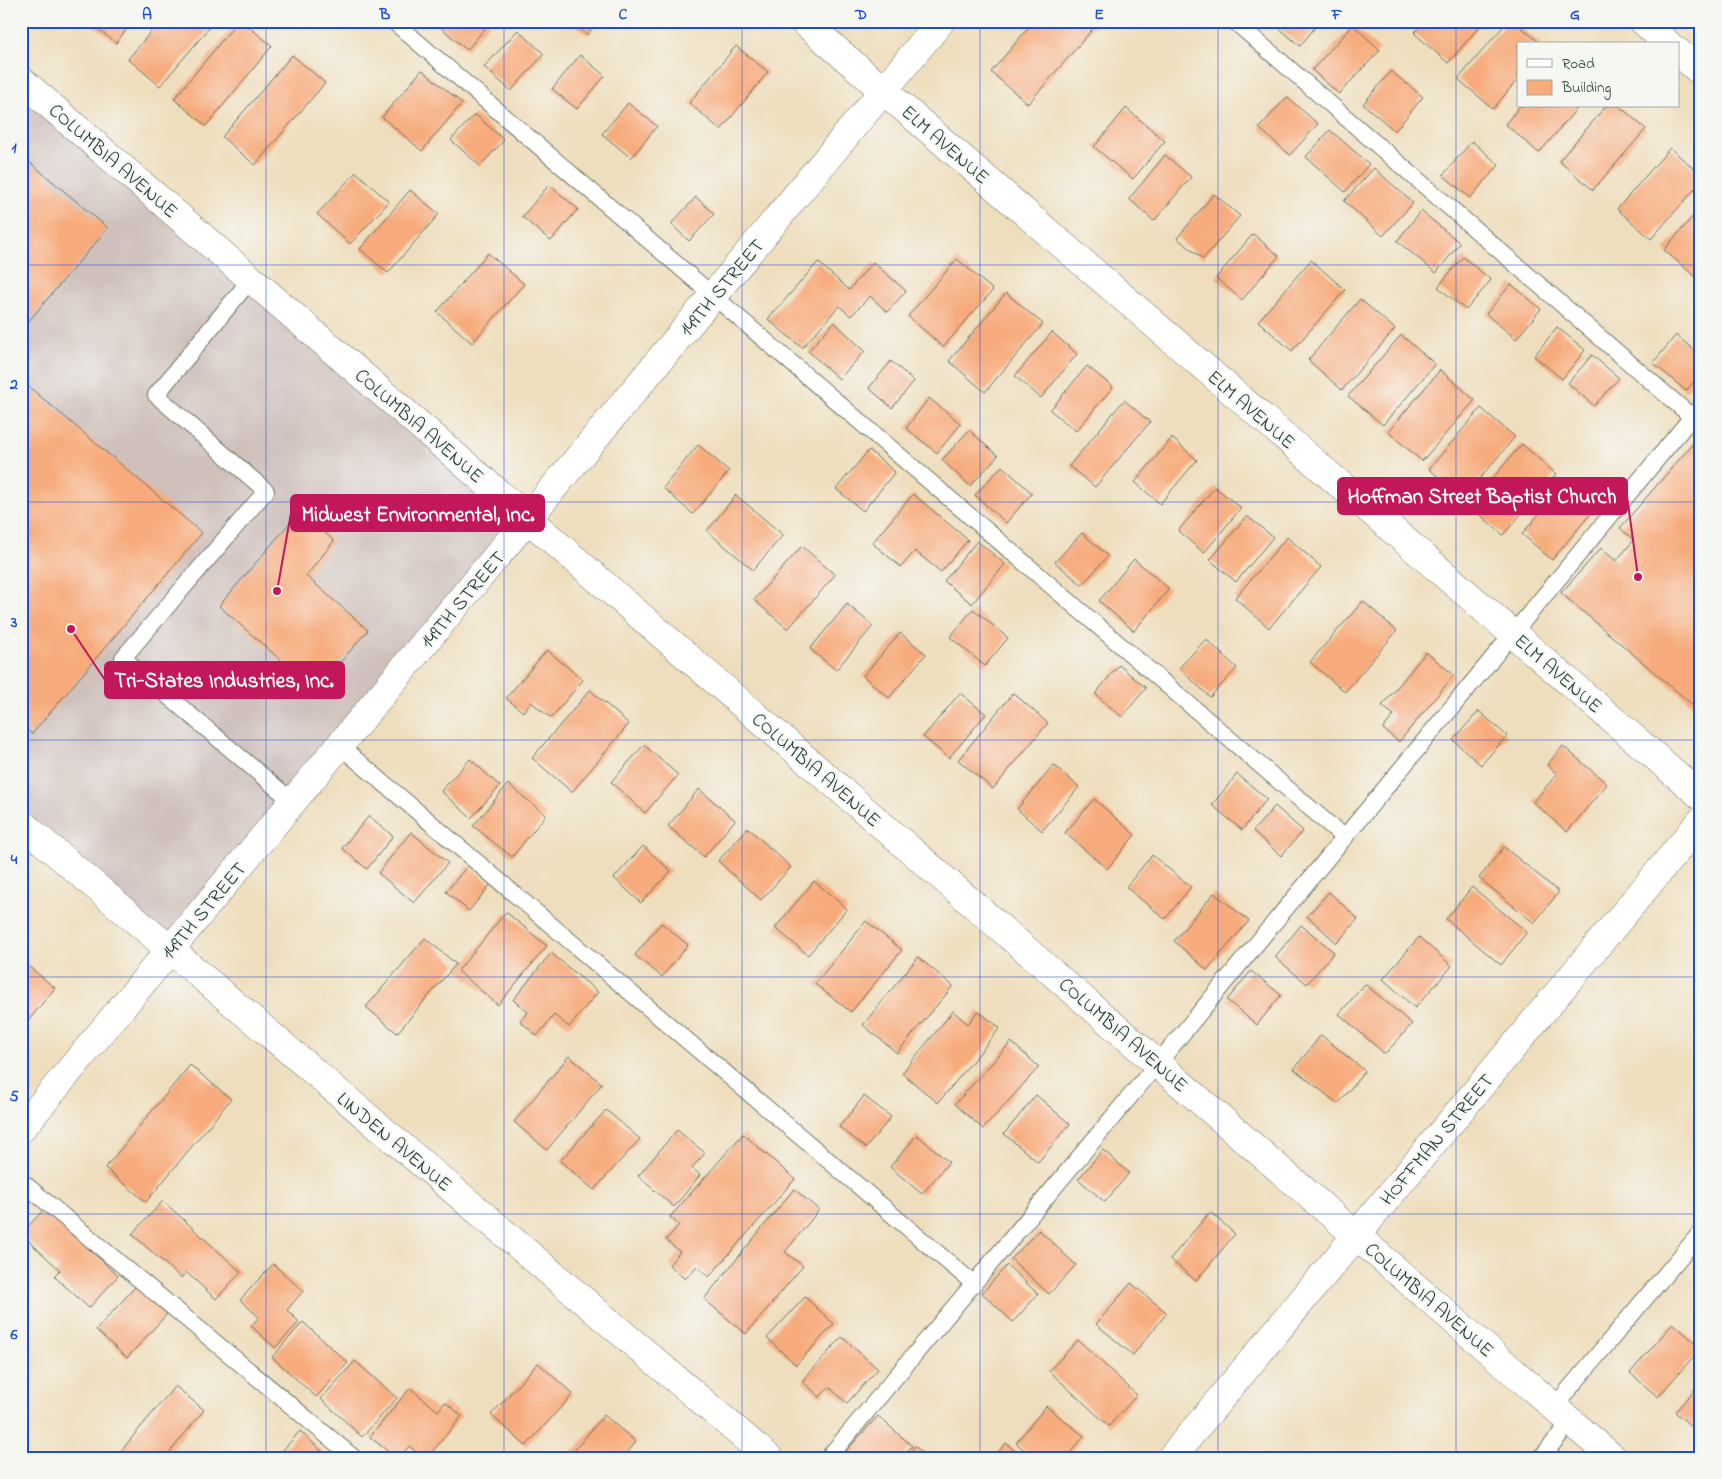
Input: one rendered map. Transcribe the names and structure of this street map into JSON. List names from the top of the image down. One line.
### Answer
{"streets":{"street":["ELM AVENUE","COLUMBIA AVENUE","149TH STREET","HOFFMAN STREET","LINDEN AVENUE"]},"crossings":[["ELM AVENUE","149TH STREET"],["COLUMBIA AVENUE","149TH STREET"],["COLUMBIA AVENUE","HOFFMAN STREET"],["149TH STREET","LINDEN AVENUE"]],"places":["Hoffman Street Baptist Church","Midwest Environmental, Inc.","Tri-States Industries, Inc."],"legend":["Road","Building"],"grid":{"columns":["A","B","C","D","E","F","G"],"rows":["1","2","3","4","5","6"]}}
